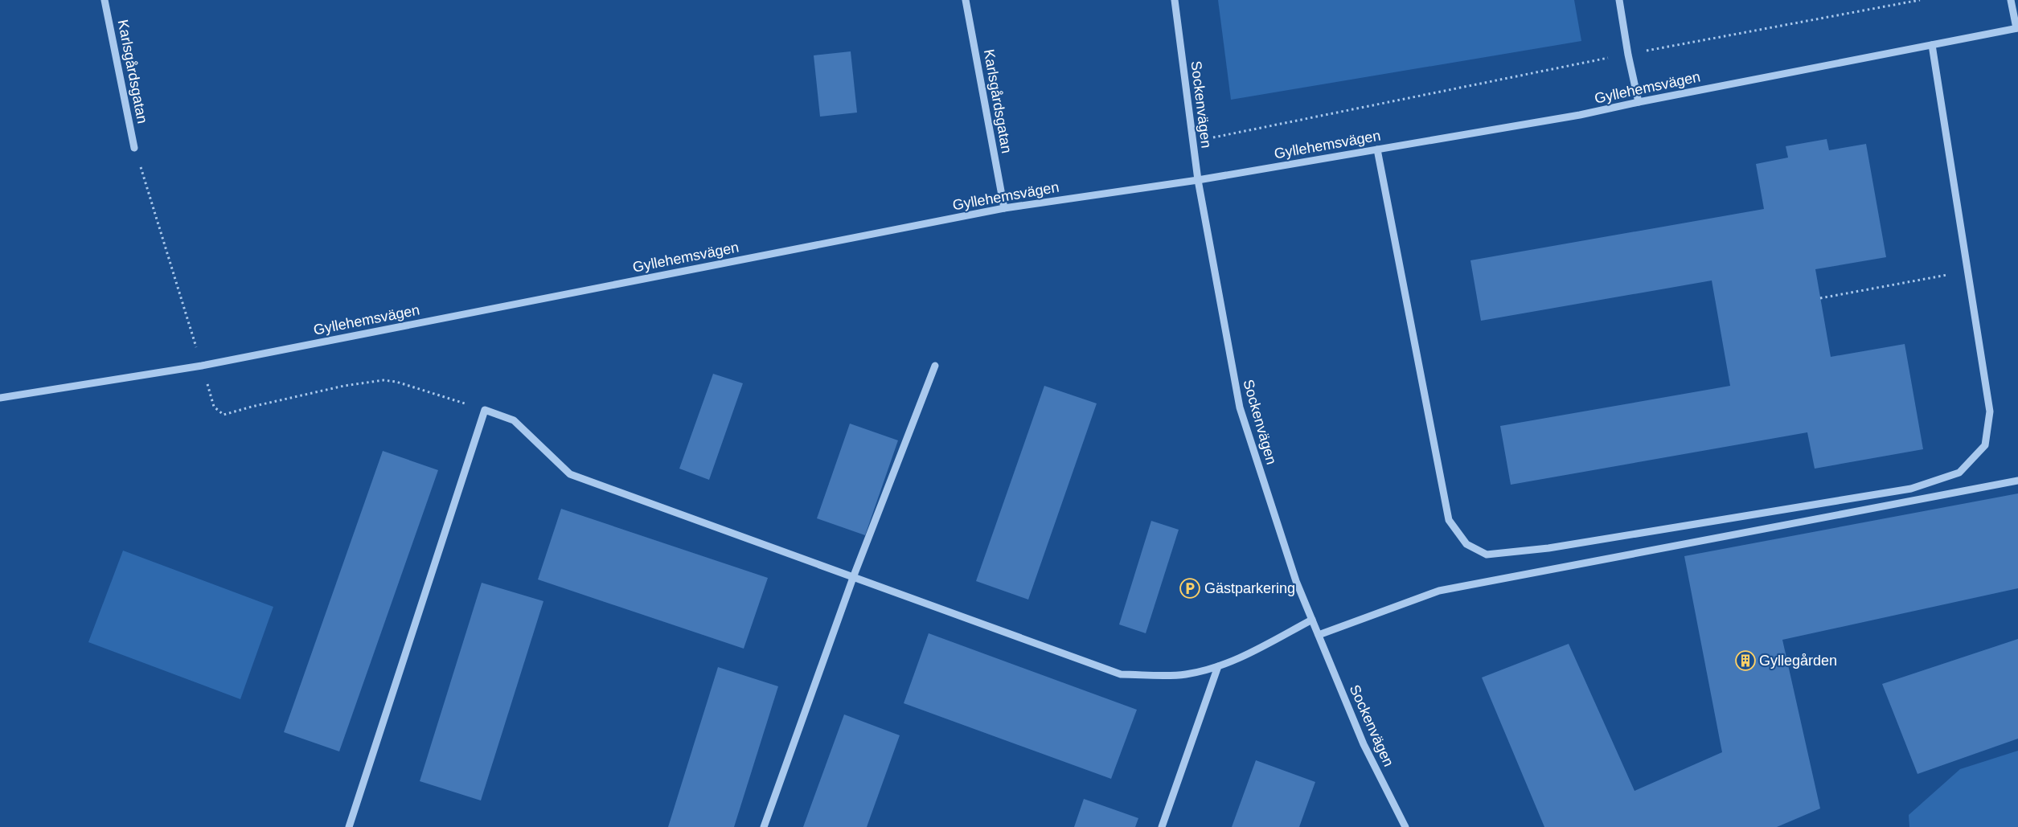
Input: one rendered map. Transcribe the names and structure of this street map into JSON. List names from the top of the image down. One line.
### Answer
{"streets":{"street":["Karlsgårdsgatan","Gyllehemsvägen","Sockenvägen"]},"crossings":[["Karlsgårdsgatan","Gyllehemsvägen"],["Gyllehemsvägen","Sockenvägen"]],"places":{"parking":["Gästparkering"],"building":["Gyllegården"]}}
